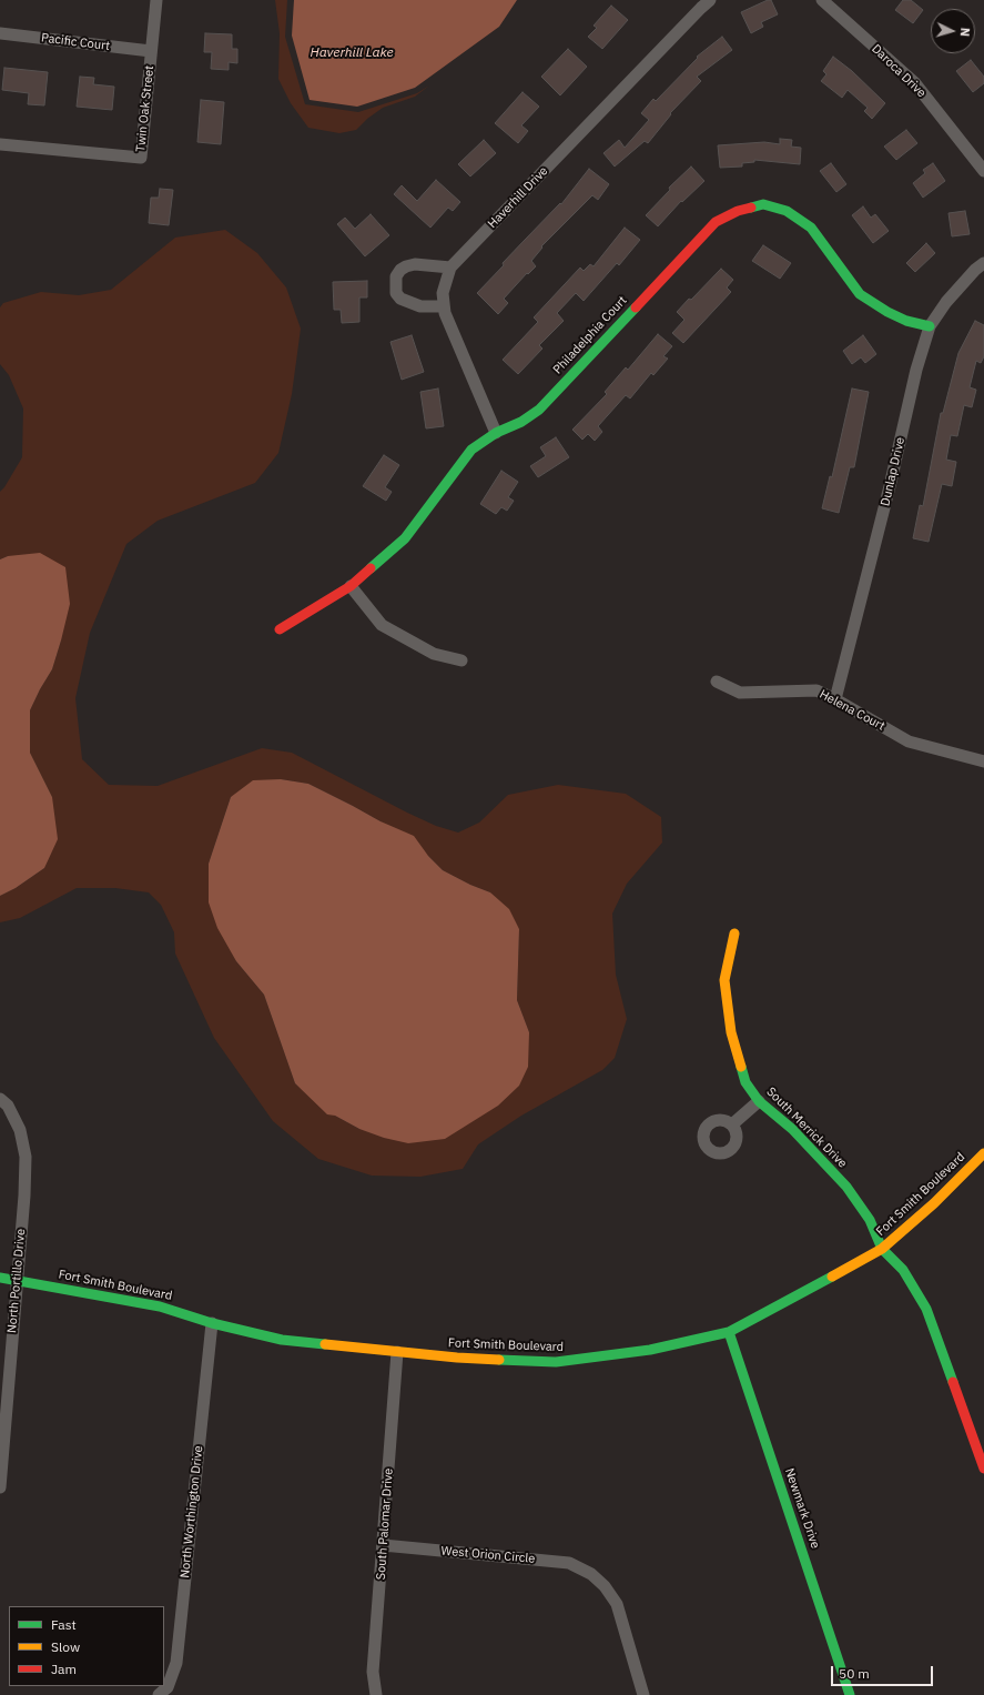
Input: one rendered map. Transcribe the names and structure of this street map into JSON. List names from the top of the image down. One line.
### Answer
{"streets":{"street":["Pacific Court","Daroca Drive","Twin Oak Street","Haverhill Drive","Philadelphia Court","Dunlap Drive","Helena Court","South Merrick Drive","Fort Smith Boulevard","North Portillo Drive","Newmark Drive","North Worthington Drive","South Palomar Drive","West Orion Circle"]},"crossings":[["Pacific Court","Twin Oak Street"],["Haverhill Drive","Philadelphia Court"],["Philadelphia Court","Dunlap Drive"],["Dunlap Drive","Helena Court"],["South Merrick Drive","Fort Smith Boulevard"],["Fort Smith Boulevard","North Portillo Drive"],["Fort Smith Boulevard","Newmark Drive"],["Fort Smith Boulevard","North Worthington Drive"],["Fort Smith Boulevard","South Palomar Drive"],["South Palomar Drive","West Orion Circle"]],"water":["Haverhill Lake"],"legend":["Fast","Slow","Jam"],"scale_bar":"50 m","north":"right"}
